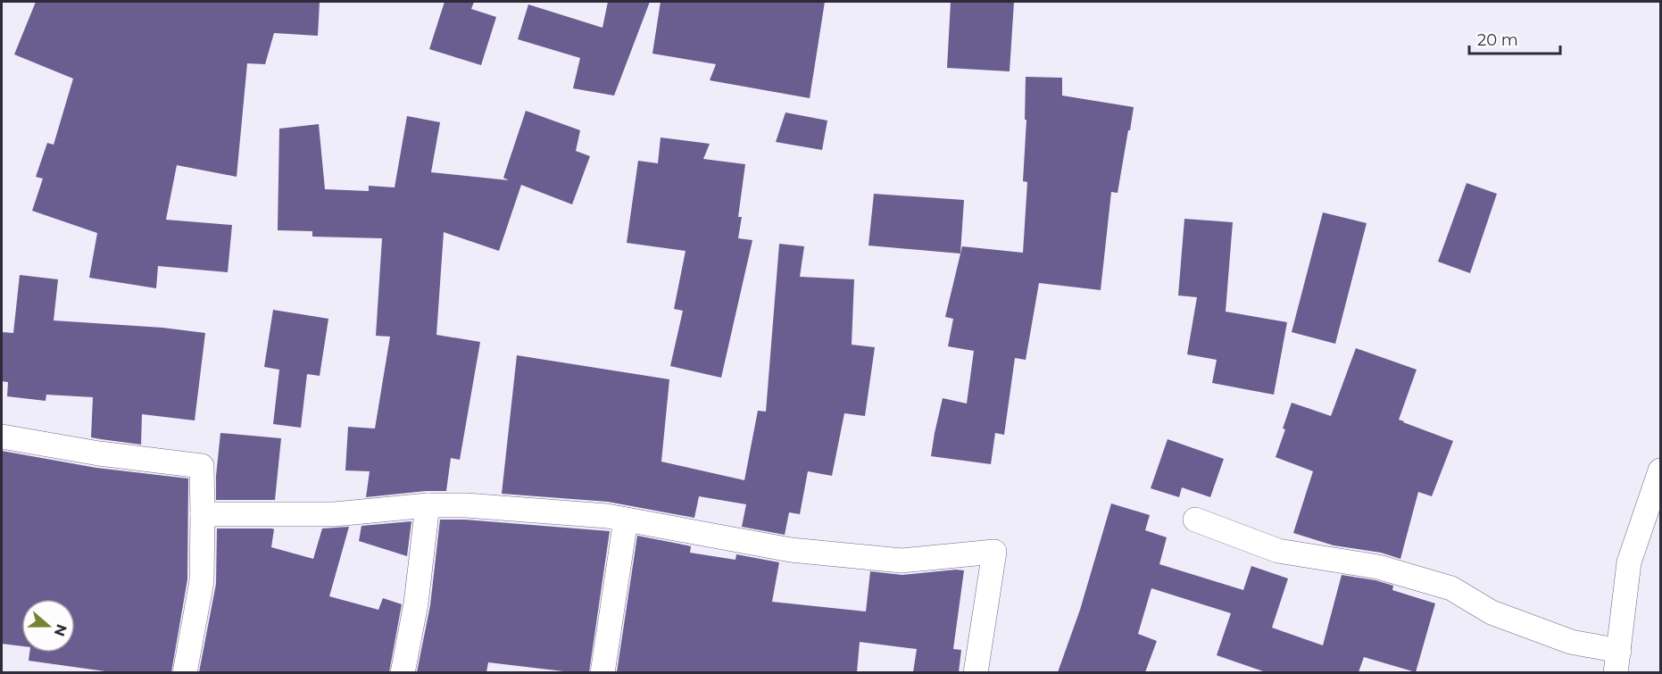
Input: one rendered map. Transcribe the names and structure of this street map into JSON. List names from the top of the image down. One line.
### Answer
{"scale_bar":"20 m","north":"right"}
